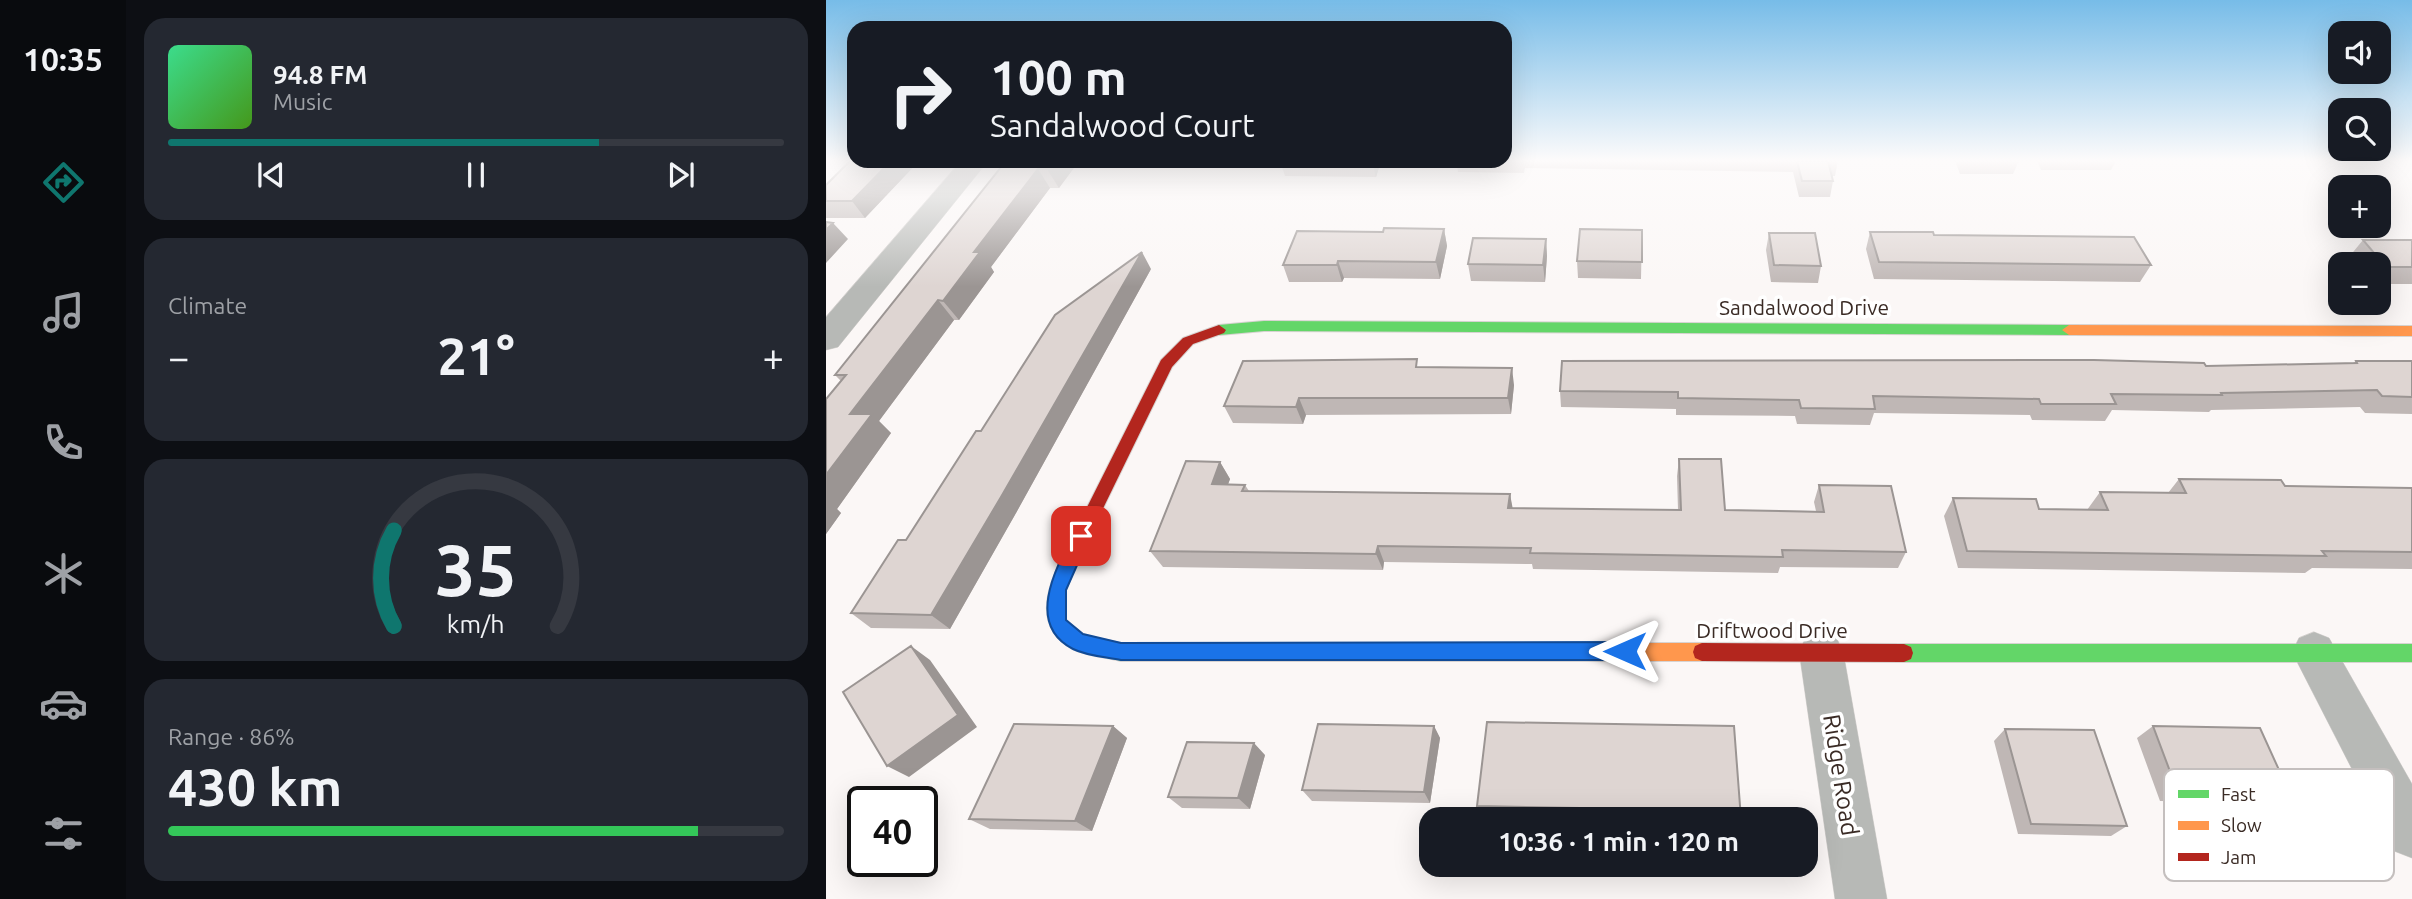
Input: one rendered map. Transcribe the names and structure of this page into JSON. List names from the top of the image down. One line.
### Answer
{"streets":{"street":["Sandalwood Drive","Driftwood Drive","Ridge Road"]},"crossings":[["Sandalwood Drive","Driftwood Drive"],["Driftwood Drive","Ridge Road"]],"legend":["Fast","Slow","Jam"],"page":{"tabs":"10:35","map_buttons":["+","−"],"turn":["100 m","Sandalwood Court"],"song":["94.8 FM","Music"],"tile":["Climate",["Range · 86%","430 km"]],"heat":["−","21°","+"],"limit":"40","trip":"10:36 · 1 min · 120 m","gauge":["35","km/h"]}}
